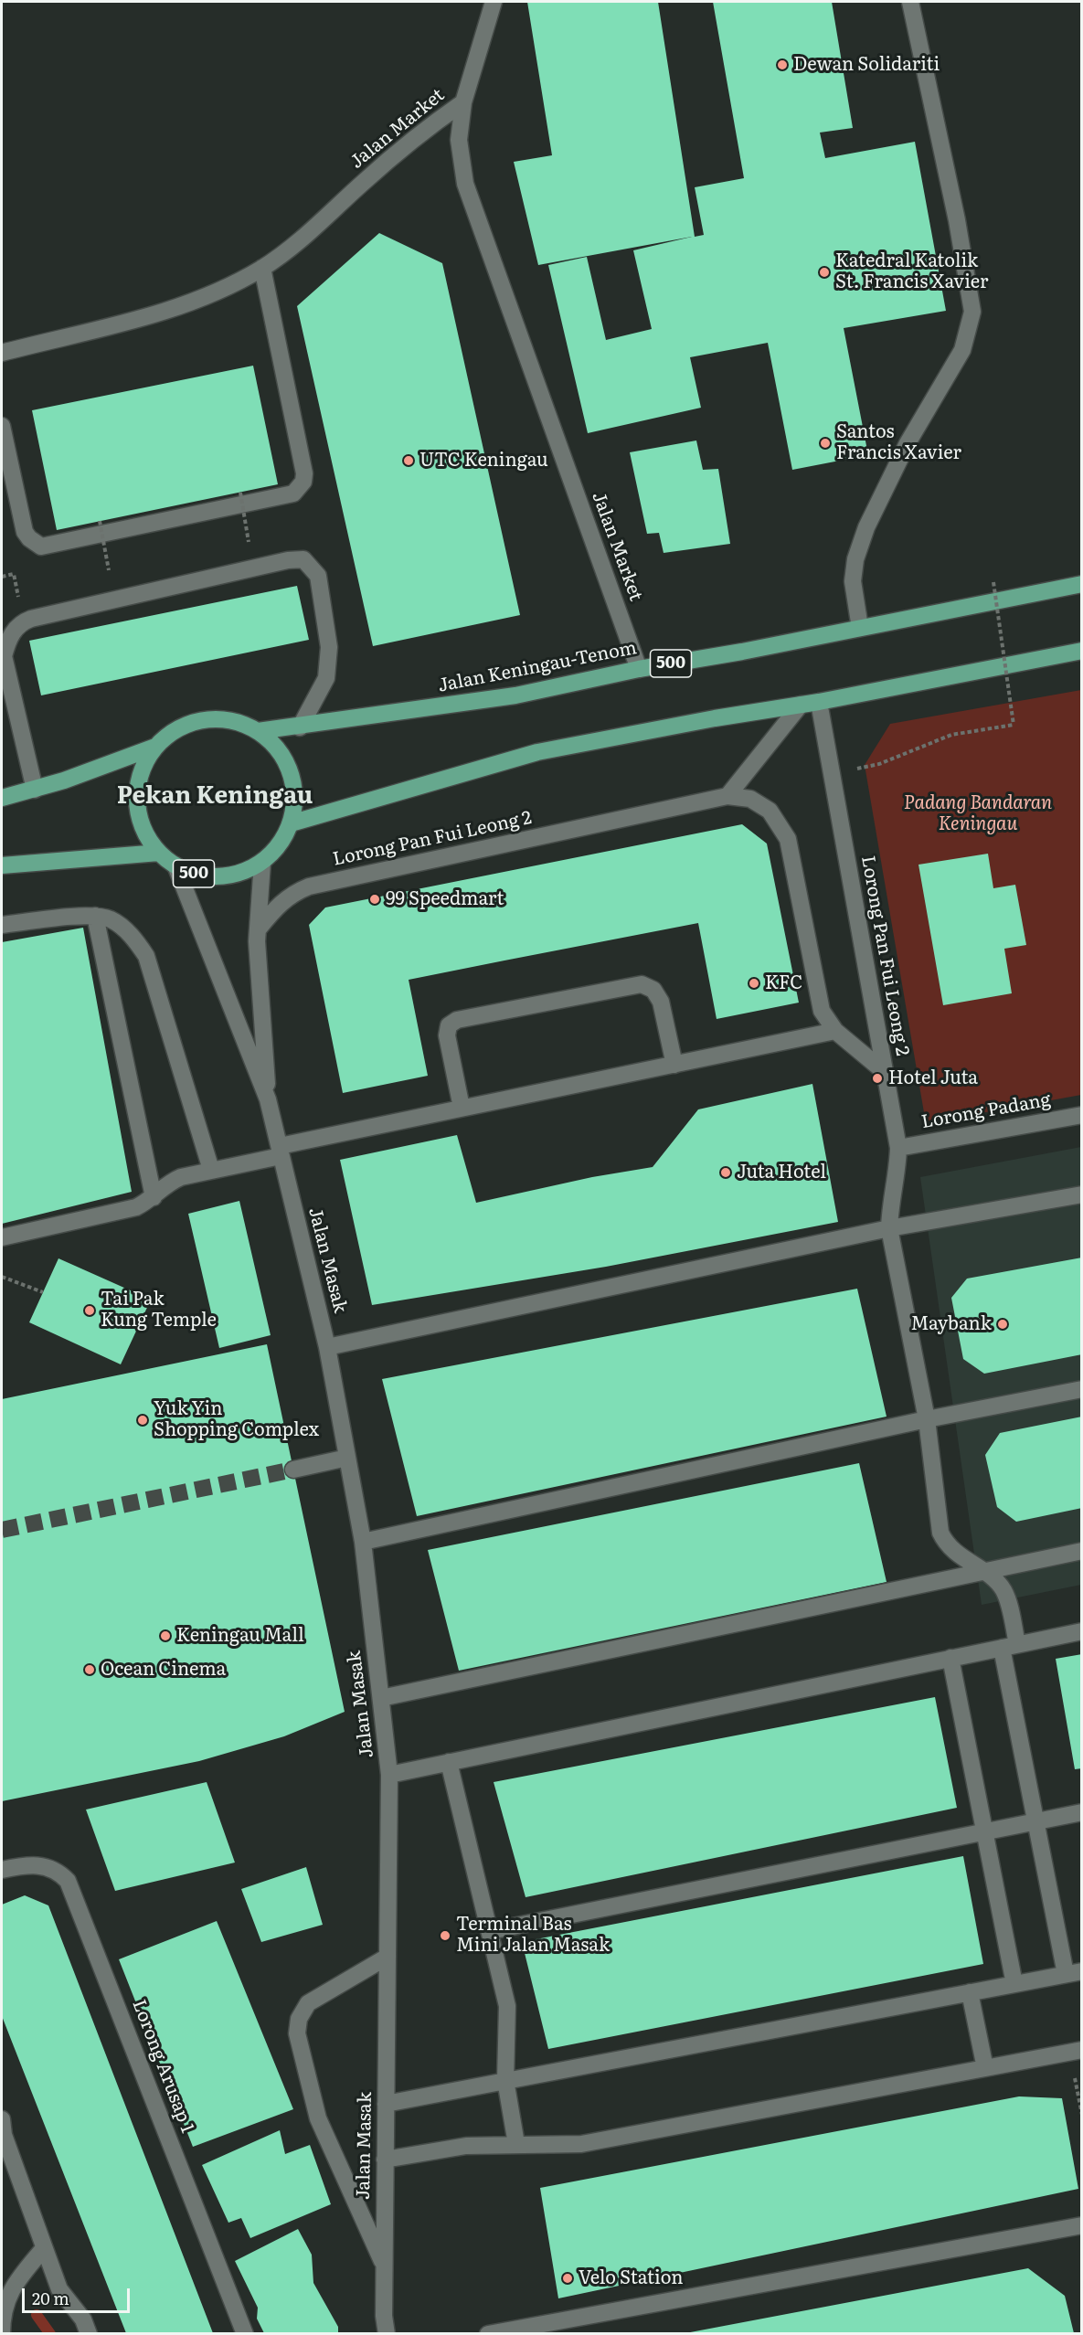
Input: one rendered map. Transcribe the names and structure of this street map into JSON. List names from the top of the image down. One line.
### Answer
{"streets":{"main road":["500","Jalan Keningau-Tenom"],"street":["Jalan Market","Lorong Pan Fui Leong 2","Lorong Padang","Jalan Masak","Lorong Arusap 1"]},"crossings":[["Jalan Market","Jalan Keningau-Tenom"],["500","Jalan Keningau-Tenom"],["500","Jalan Masak"],["Jalan Keningau-Tenom","Jalan Masak"],["Lorong Pan Fui Leong 2","Jalan Masak"]],"districts":["Pekan Keningau"],"parks":["Padang Bandaran Keningau"],"places":["Dewan Solidariti","Katedral Katolik St. Francis Xavier","Santos Francis Xavier","UTC Keningau","99 Speedmart","KFC","Hotel Juta","Juta Hotel","Tai Pak Kung Temple","Maybank","Yuk Yin Shopping Complex","Keningau Mall","Ocean Cinema","Terminal Bas Mini Jalan Masak","Velo Station"],"scale_bar":"20 m"}
